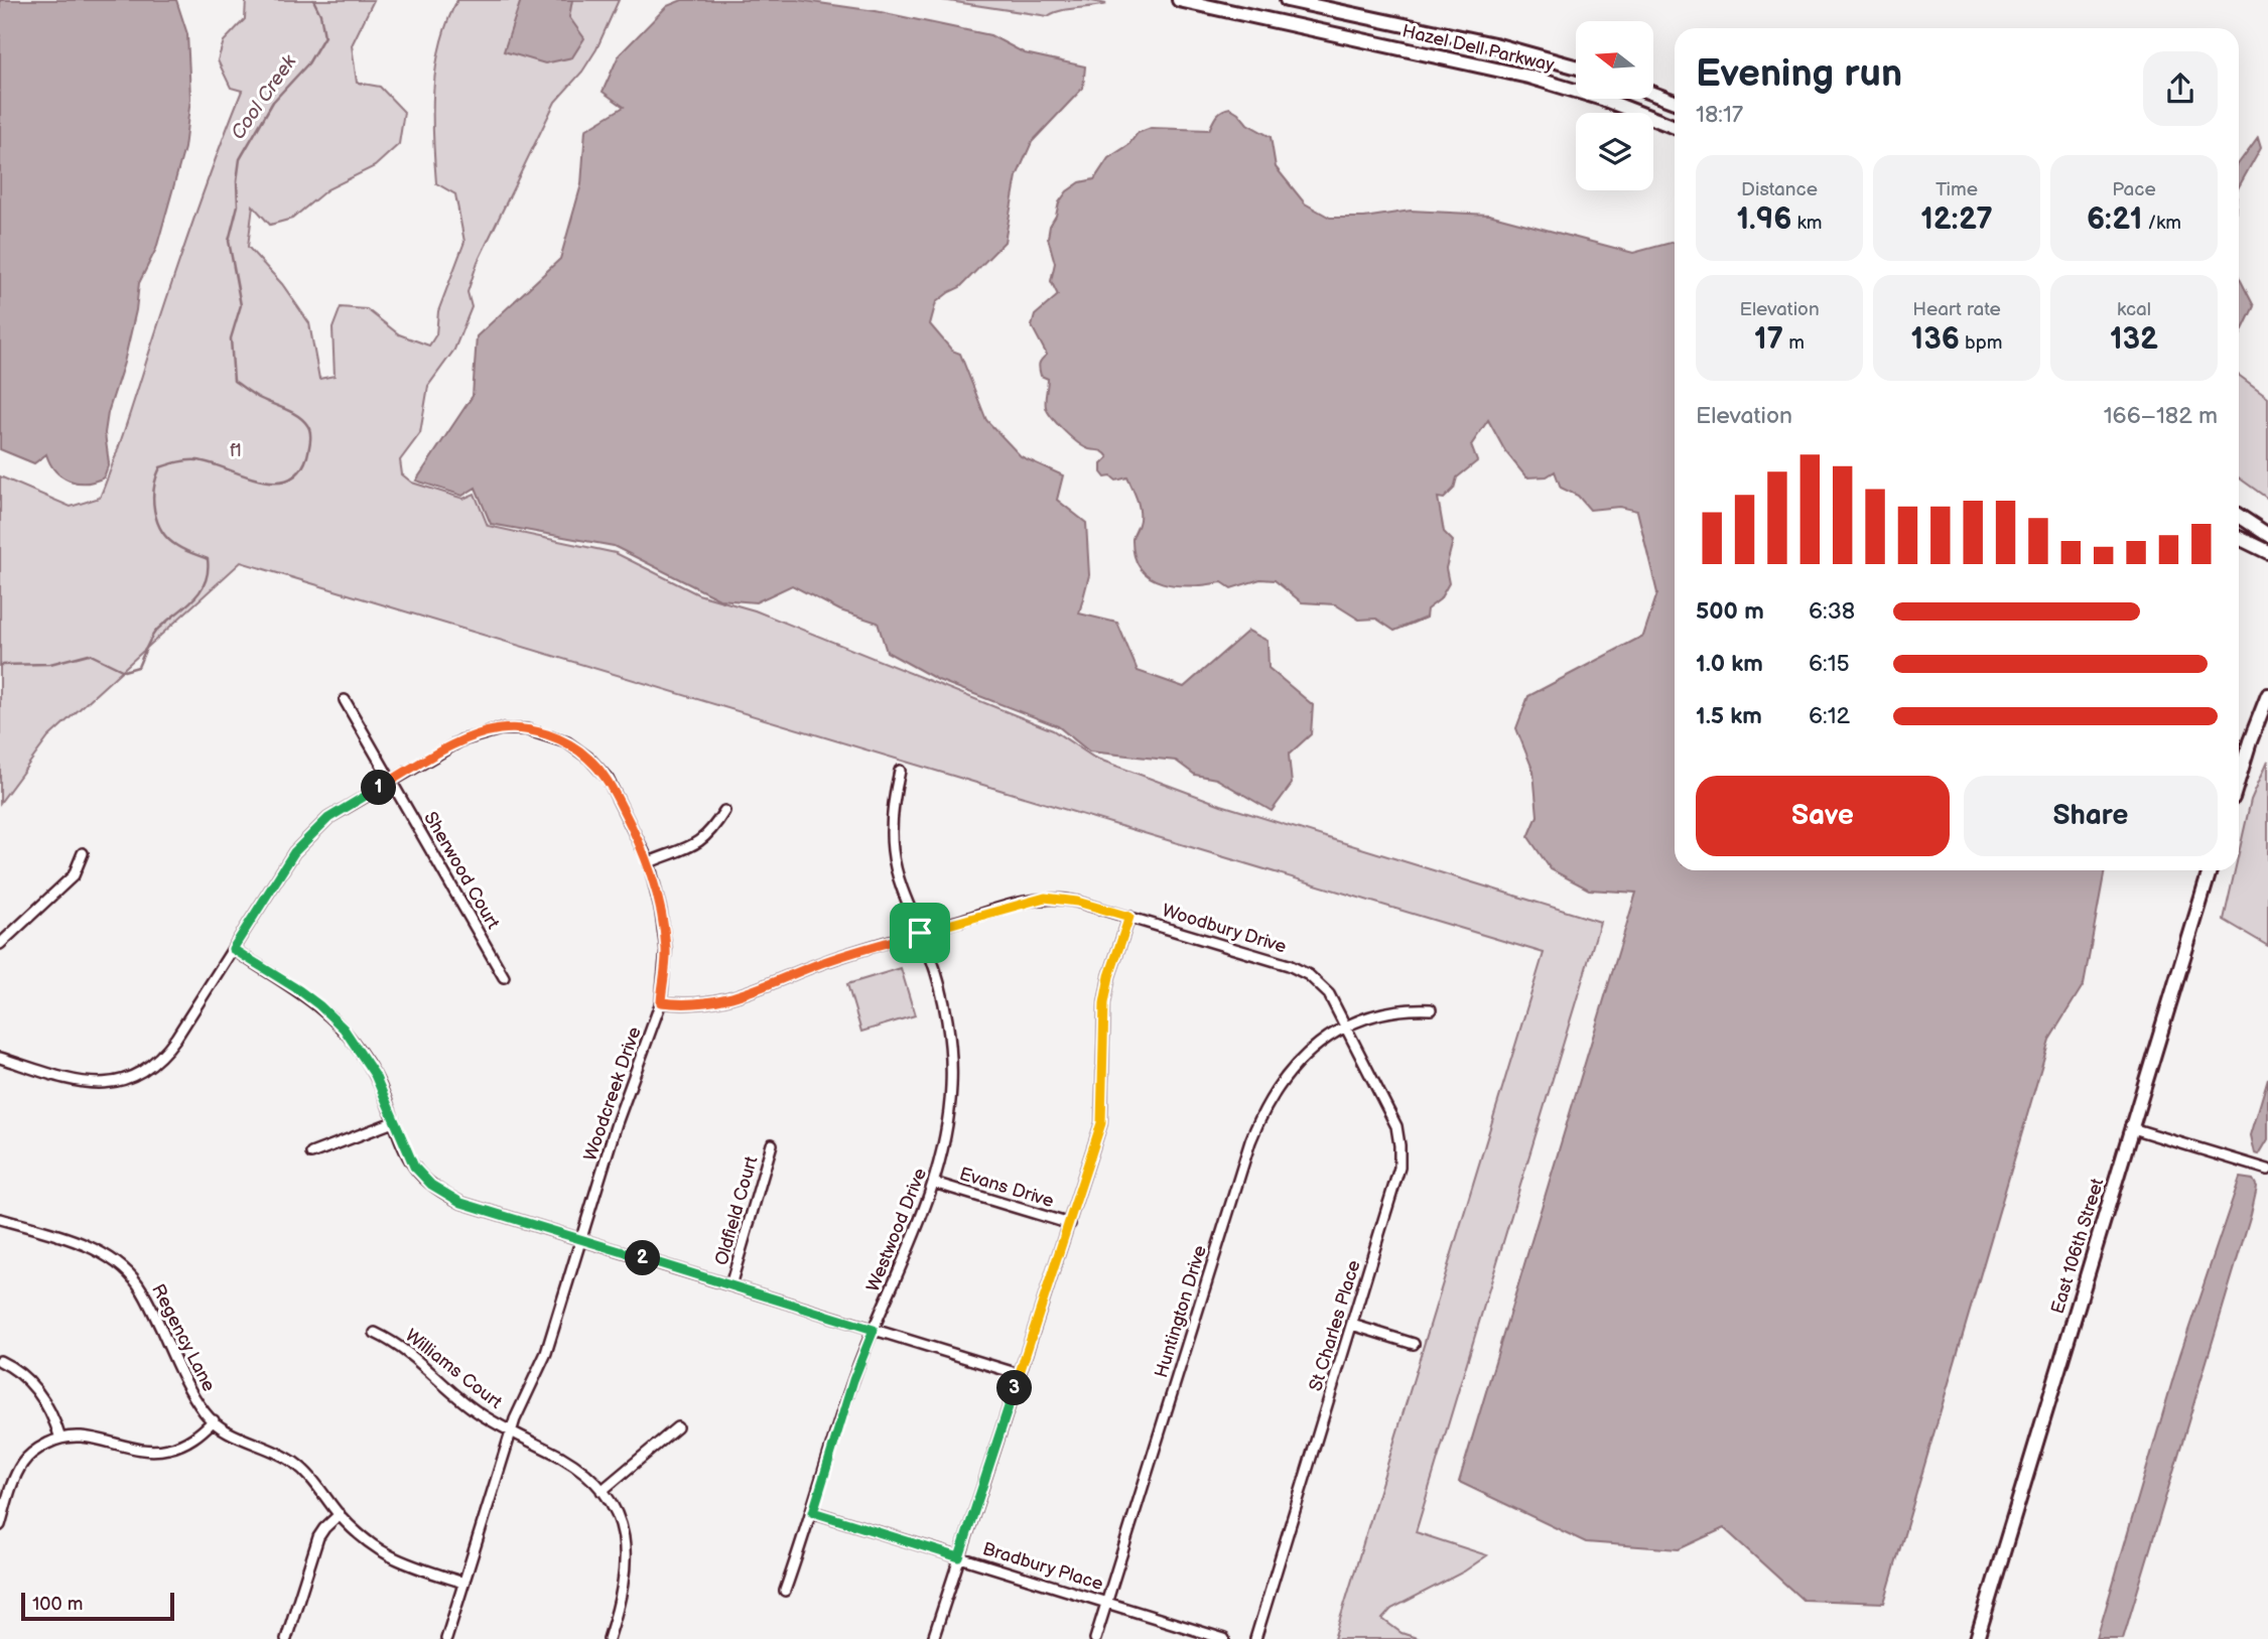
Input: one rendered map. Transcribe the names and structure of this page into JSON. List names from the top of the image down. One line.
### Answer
{"streets":{"main road":["Hazel Dell Parkway","East 106th Street"],"street":["Sherwood Court","Woodbury Drive","Woodcreek Drive","Evans Drive","Oldfield Court","Westwood Drive","Huntington Drive","St Charles Place","Regency Lane","Williams Court","Bradbury Place"]},"crossings":[["Sherwood Court","Woodcreek Drive"],["Woodbury Drive","Woodcreek Drive"],["Woodbury Drive","Westwood Drive"],["Woodbury Drive","Huntington Drive"],["Woodbury Drive","St Charles Place"],["Woodcreek Drive","Regency Lane"],["Woodcreek Drive","Williams Court"],["Evans Drive","Westwood Drive"],["Westwood Drive","Bradbury Place"],["Huntington Drive","St Charles Place"],["Huntington Drive","Bradbury Place"]],"water":["Cool Creek"],"parks":["f1"],"scale_bar":"100 m","north":"left","page":{"heading":["Evening run","18:17"],"stats":[["Distance","1.96 km"],["Time","12:27"],["Pace","6:21 /km"],["Elevation","17 m"],["Heart rate","136 bpm"],["kcal","132"]],"chart":["Elevation","166–182 m"],"list":[{"name":"500 m","note":"6:38"},{"name":"1.0 km","note":"6:15"},{"name":"1.5 km","note":"6:12"}],"buttons":["Save","Share"],"pins":["1","2","3"],"scale":"100 m"}}
